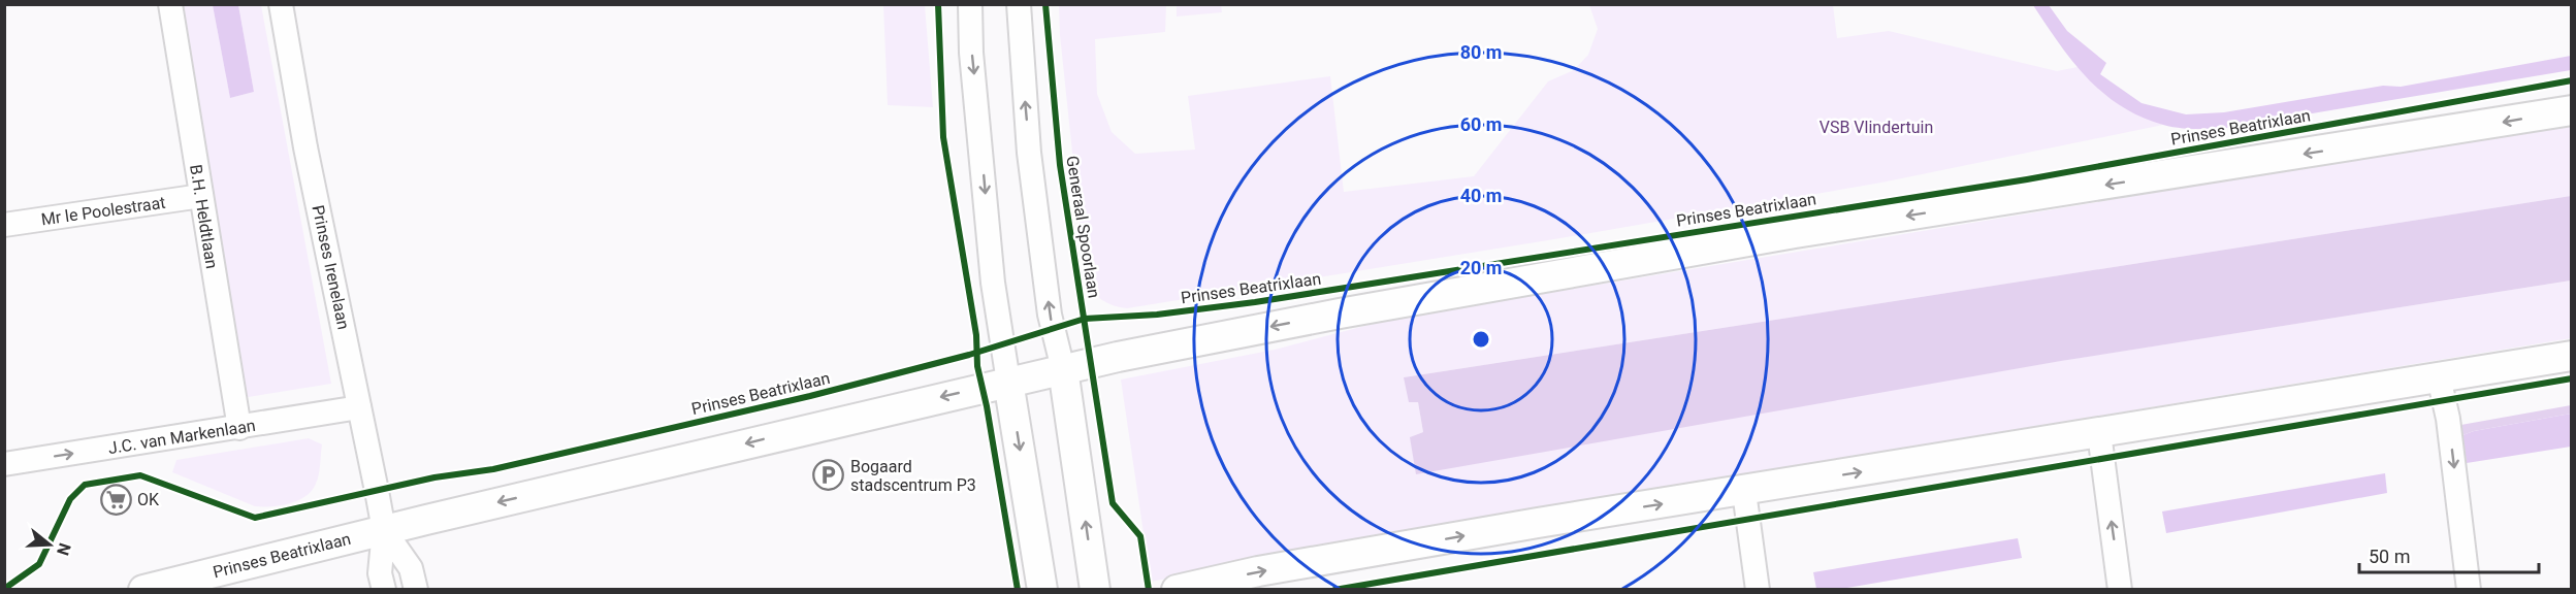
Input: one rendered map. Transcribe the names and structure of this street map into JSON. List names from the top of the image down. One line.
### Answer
{"streets":{"main road":["Prinses Beatrixlaan"],"street":["Mr le Poolestraat","B.H. Heldtlaan","Prinses Irenelaan","J.C. van Markenlaan"],"cycle path":["Generaal Spoorlaan"]},"crossings":[["Prinses Beatrixlaan","Prinses Irenelaan"],["Mr le Poolestraat","B.H. Heldtlaan"],["B.H. Heldtlaan","J.C. van Markenlaan"],["Prinses Irenelaan","J.C. van Markenlaan"]],"one_way":["J.C. van Markenlaan"],"parks":["VSB Vlindertuin"],"places":{"parking":["Bogaard stadscentrum P3"],"supermarket":["OK"]},"scale_bar":"50 m","north":"right","rings":["80 m","60 m","40 m","20 m"]}
